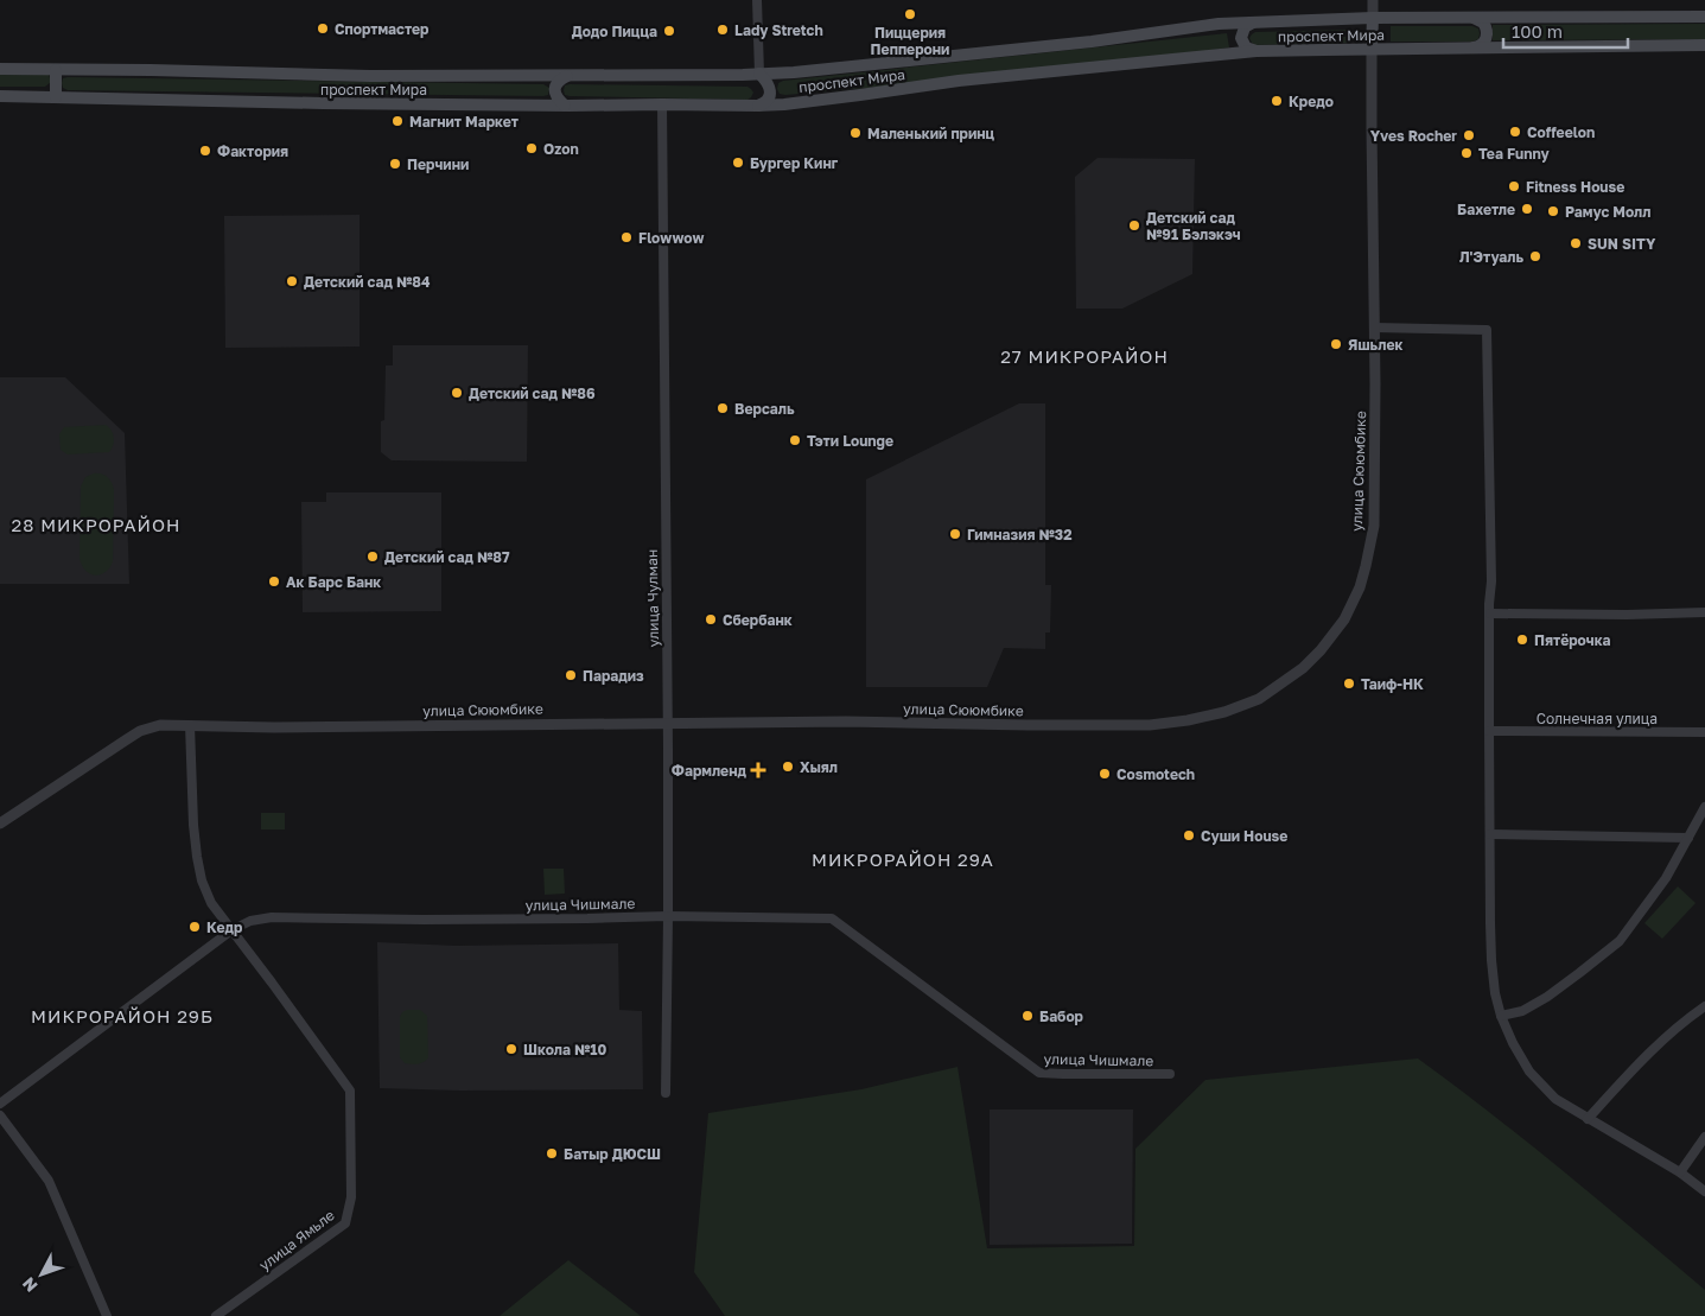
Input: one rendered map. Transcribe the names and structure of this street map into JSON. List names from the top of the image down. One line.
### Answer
{"streets":{"main road":["проспект Мира"],"street":["улица Сююмбике","улица Чулман","Солнечная улица","улица Чишмале","улица Ямьле"]},"crossings":[["проспект Мира","улица Сююмбике"],["проспект Мира","улица Чулман"],["улица Сююмбике","улица Чулман"],["улица Чулман","улица Чишмале"],["улица Чишмале","улица Ямьле"]],"districts":["27 МИКРОРАЙОН","28 МИКРОРАЙОН","МИКРОРАЙОН 29А","МИКРОРАЙОН 29Б"],"places":{"other":["Пиццерия Пепперони","Спортмастер","Lady Stretch","Додо Пицца","Кредо","Магнит Маркет","Coffeelon","Маленький принц","Yves Rocher","Ozon","Фактория","Tea Funny","Бургер Кинг","Перчини","Fitness House","Бахетле","Рамус Молл","Детский сад №91 Бэлэкэч","Flowwow","SUN SITY","Л'Этуаль","Детский сад №84","Яшьлек","Детский сад №86","Версаль","Тэти Lounge","Гимназия №32","Детский сад №87","Ак Барс Банк","Сбербанк","Пятёрочка","Парадиз","Таиф-НК","Хыял","Cosmotech","Суши House","Кедр","Бабор","Школа №10","Батыр ДЮСШ"],"health":["Фармленд"]},"scale_bar":"100 m","north":"bottom left"}
